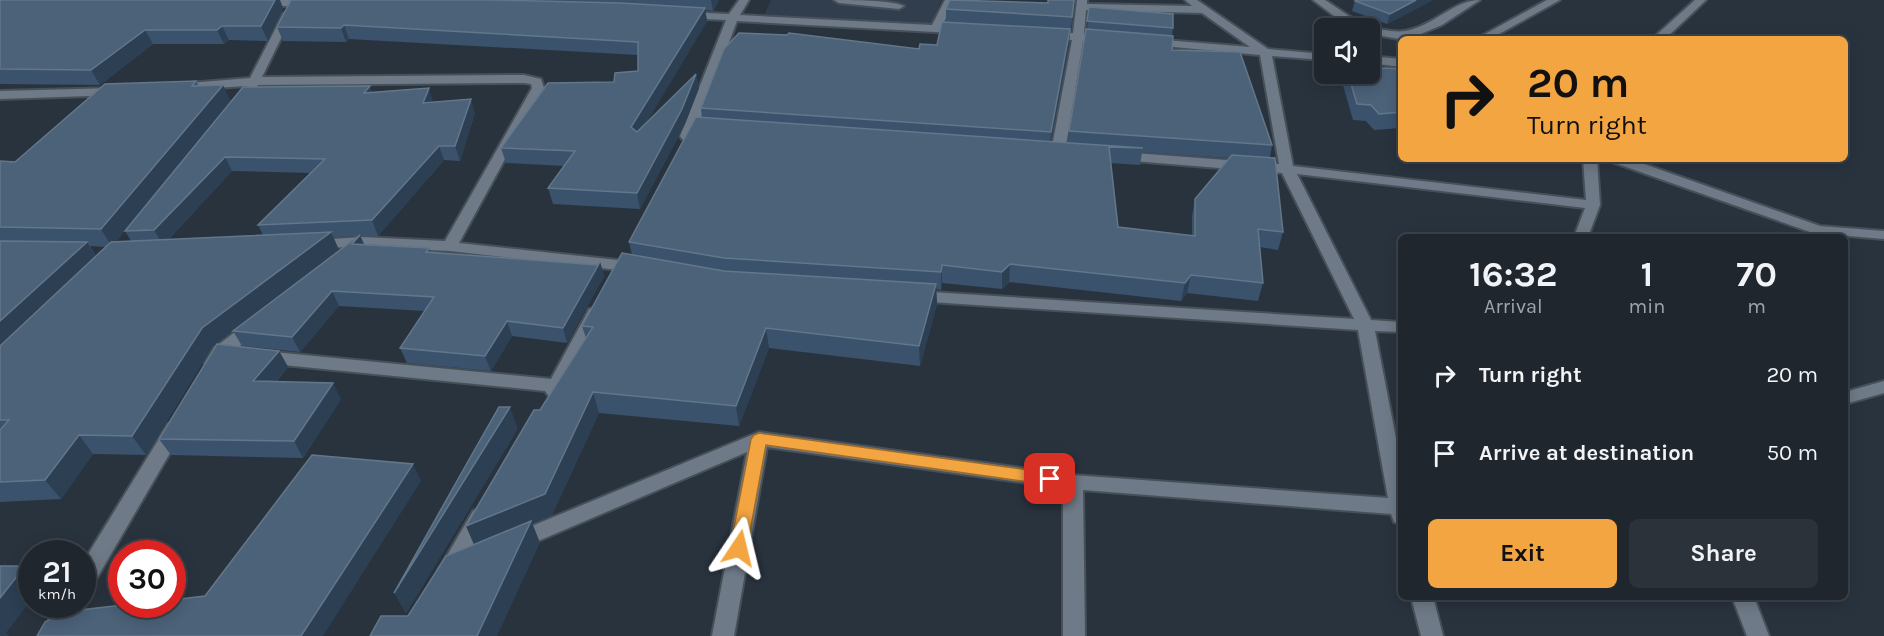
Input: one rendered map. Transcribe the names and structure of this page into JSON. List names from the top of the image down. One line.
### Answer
{"page":{"turn":["20 m","Turn right"],"eta":["16:32","Arrival","1","min","70","m"],"list":[{"name":"Turn right","value":"20 m"},{"name":"Arrive at destination","value":"50 m"}],"buttons":["Exit","Share"],"speed":"21 km/h","limit":"30"}}
